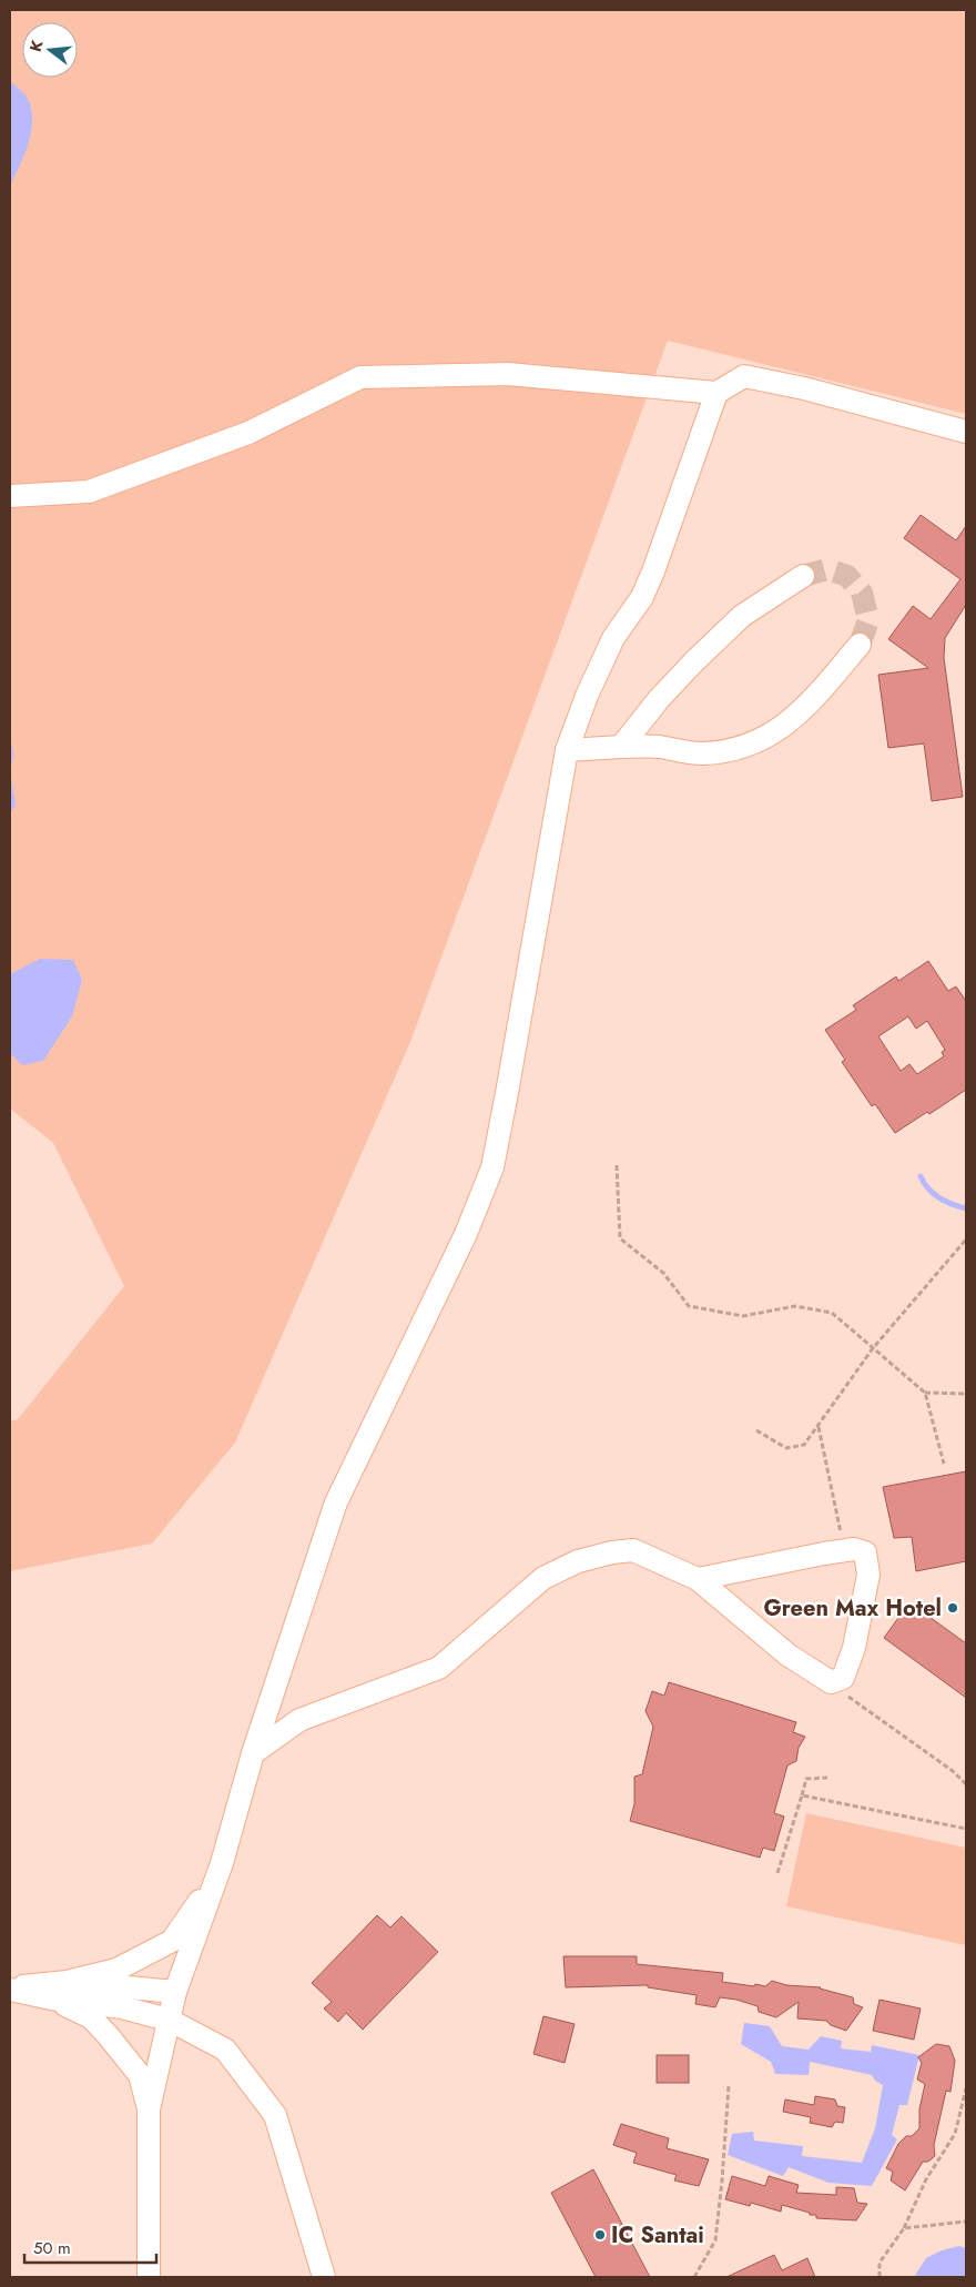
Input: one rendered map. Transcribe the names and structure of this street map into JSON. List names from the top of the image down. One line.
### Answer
{"places":["Green Max Hotel","IC Santai"],"scale_bar":"50 m","north":"left"}
